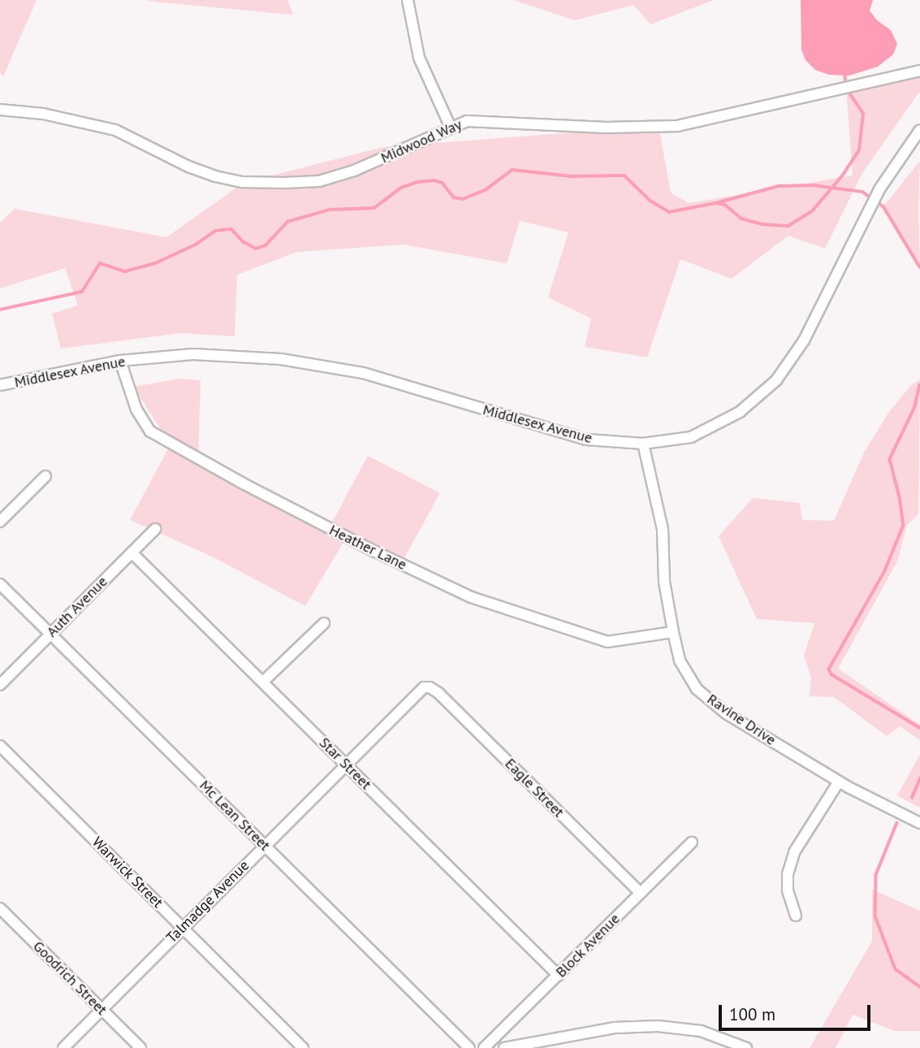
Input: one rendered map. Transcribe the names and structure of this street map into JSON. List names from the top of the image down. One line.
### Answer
{"streets":{"street":["Midwood Way","Middlesex Avenue","Heather Lane","Auth Avenue","Ravine Drive","Star Street","Eagle Street","Mc Lean Street","Warwick Street","Talmadge Avenue","Block Avenue","Goodrich Street"]},"crossings":[["Middlesex Avenue","Heather Lane"],["Middlesex Avenue","Ravine Drive"],["Heather Lane","Ravine Drive"],["Auth Avenue","Star Street"],["Auth Avenue","Mc Lean Street"],["Star Street","Talmadge Avenue"],["Star Street","Block Avenue"],["Eagle Street","Talmadge Avenue"],["Eagle Street","Block Avenue"],["Mc Lean Street","Talmadge Avenue"],["Warwick Street","Talmadge Avenue"],["Talmadge Avenue","Goodrich Street"]],"scale_bar":"100 m"}
